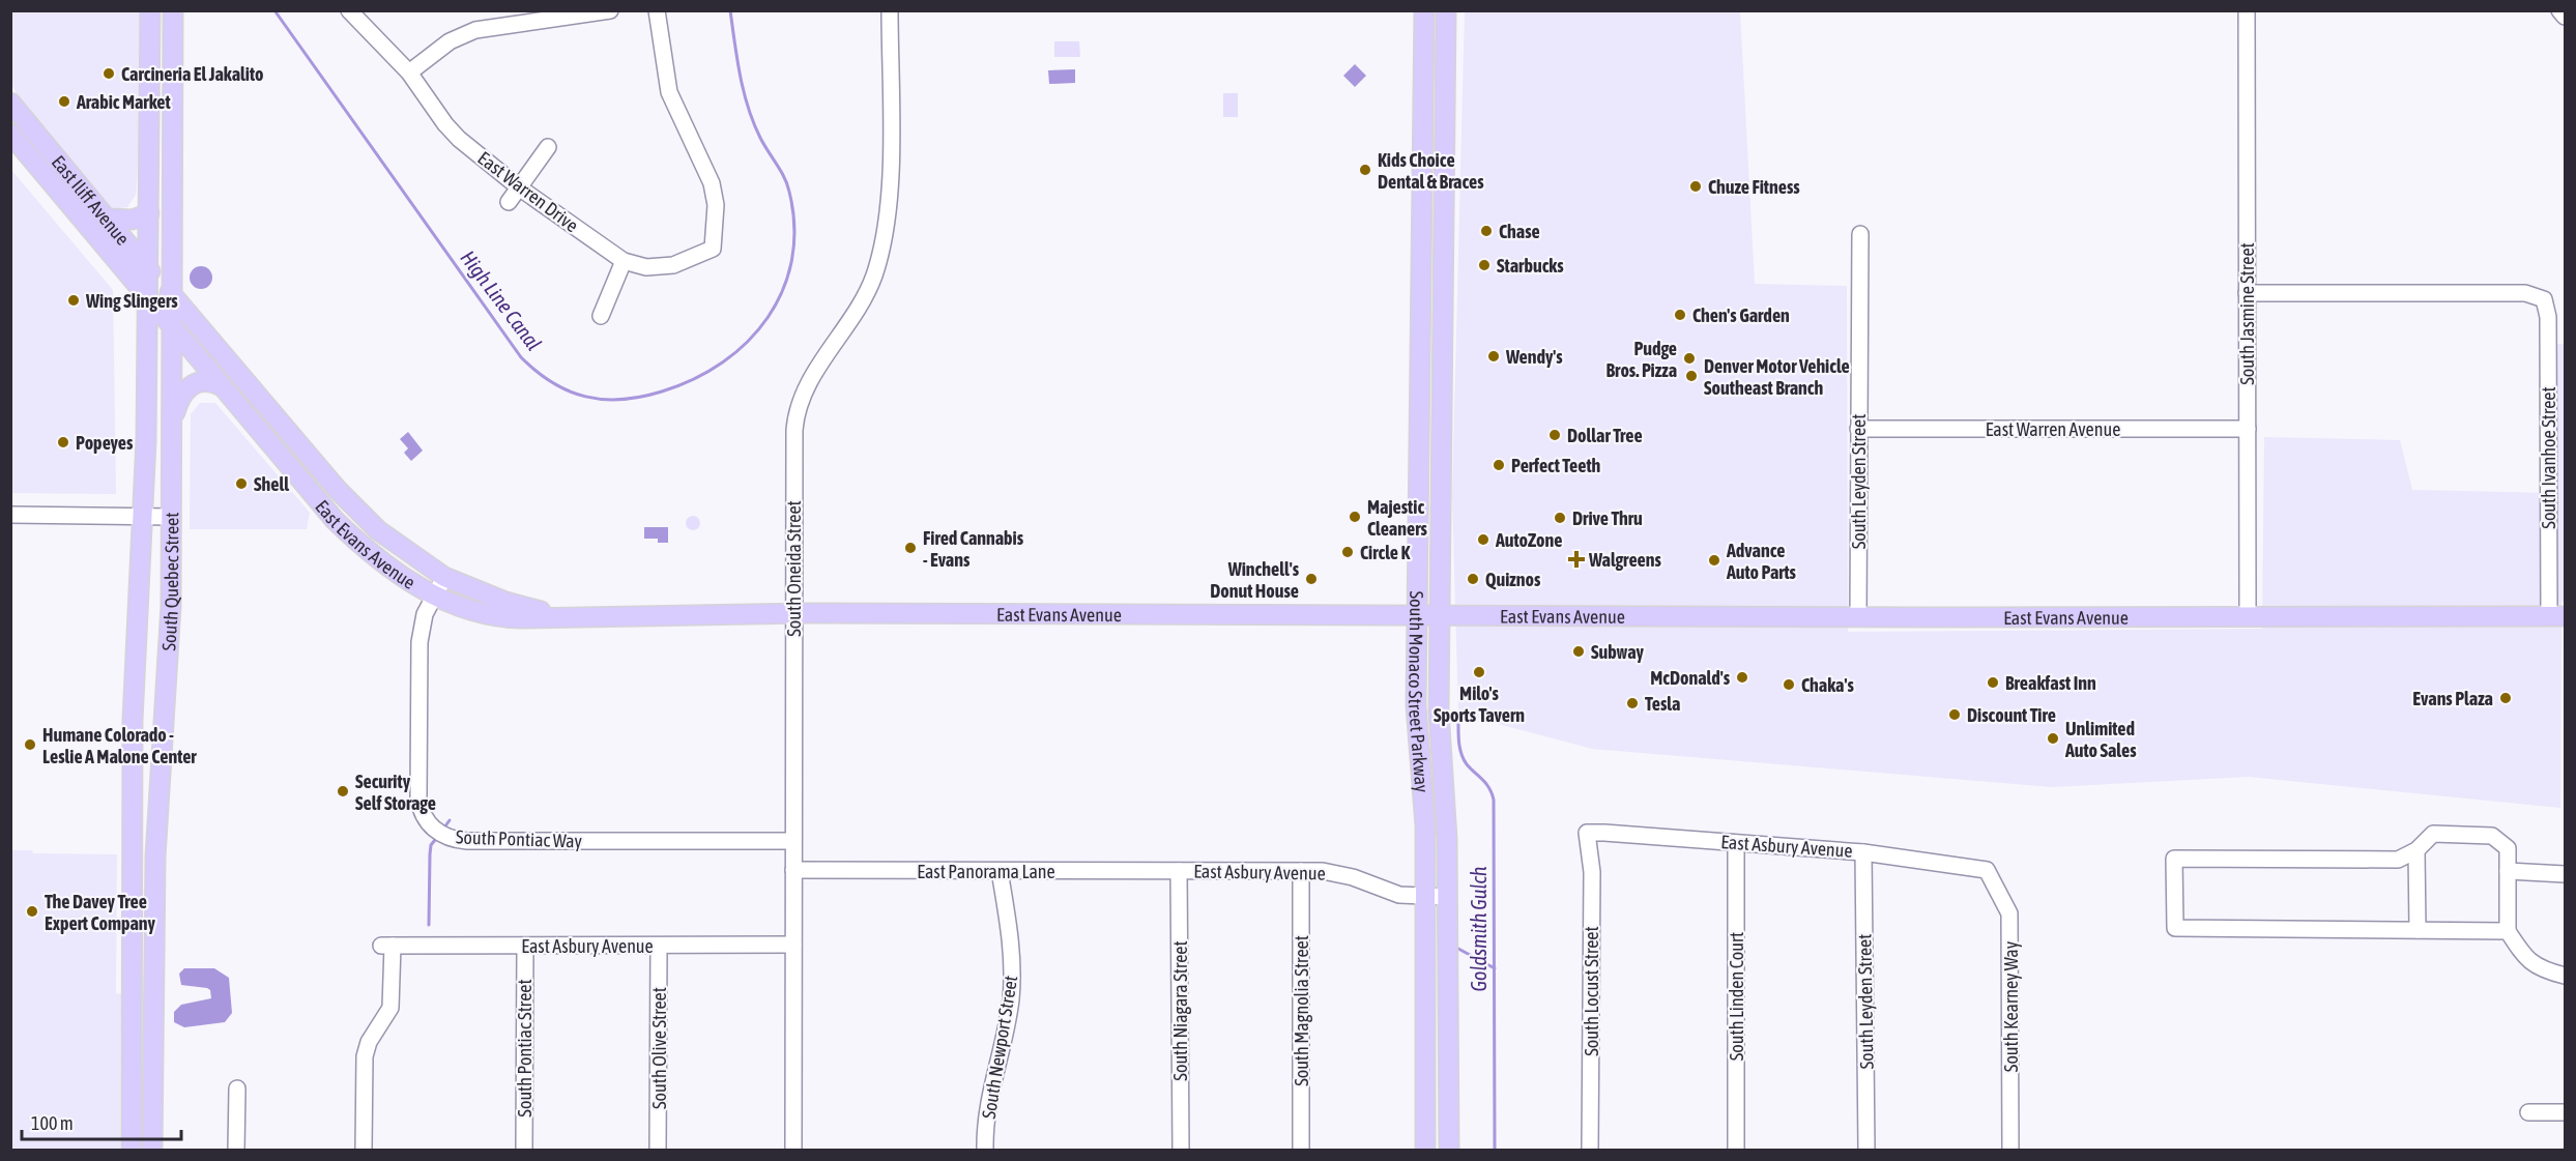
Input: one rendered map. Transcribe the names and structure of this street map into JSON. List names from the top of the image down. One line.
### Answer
{"streets":{"main road":["East Iliff Avenue","East Evans Avenue","South Quebec Street","South Monaco Street Parkway"],"street":["East Warren Drive","South Jasmine Street","East Warren Avenue","South Ivanhoe Street","South Leyden Street","South Oneida Street","South Pontiac Way","East Asbury Avenue","East Panorama Lane","South Locust Street","South Linden Court","South Kearney Way","South Niagara Street","South Magnolia Street","South Newport Street","South Pontiac Street","South Olive Street"]},"crossings":[["East Iliff Avenue","East Evans Avenue"],["East Iliff Avenue","South Quebec Street"],["South Jasmine Street","East Warren Avenue"],["South Jasmine Street","South Ivanhoe Street"],["South Jasmine Street","East Evans Avenue"],["East Warren Avenue","South Leyden Street"],["South Ivanhoe Street","East Evans Avenue"],["South Leyden Street","East Evans Avenue"],["South Leyden Street","East Asbury Avenue"],["East Evans Avenue","South Oneida Street"],["East Evans Avenue","South Quebec Street"],["East Evans Avenue","South Monaco Street Parkway"],["East Evans Avenue","South Pontiac Way"],["South Oneida Street","South Pontiac Way"],["South Oneida Street","East Asbury Avenue"],["South Oneida Street","East Panorama Lane"],["South Monaco Street Parkway","East Asbury Avenue"],["East Asbury Avenue","East Panorama Lane"],["East Asbury Avenue","South Locust Street"],["East Asbury Avenue","South Linden Court"],["East Asbury Avenue","South Kearney Way"],["East Asbury Avenue","South Niagara Street"],["East Asbury Avenue","South Magnolia Street"],["East Asbury Avenue","South Pontiac Street"],["East Asbury Avenue","South Olive Street"],["East Panorama Lane","South Niagara Street"],["East Panorama Lane","South Newport Street"]],"water":["High Line Canal","Goldsmith Gulch"],"places":{"other":["Carcineria El Jakalito","Arabic Market","Kids Choice Dental & Braces","Chuze Fitness","Chase","Starbucks","Wing Slingers","Chen's Garden","Wendy's","Pudge Bros. Pizza","Denver Motor Vehicle Southeast Branch","Dollar Tree","Popeyes","Perfect Teeth","Shell","Majestic Cleaners","Drive Thru","AutoZone","Fired Cannabis - Evans","Circle K","Advance Auto Parts","Winchell's Donut House","Quiznos","Subway","Milo's Sports Tavern","McDonald's","Breakfast Inn","Chaka's","Evans Plaza","Tesla","Discount Tire","Unlimited Auto Sales","Humane Colorado - Leslie A Malone Center","Security Self Storage","The Davey Tree Expert Company"],"health":["Walgreens"]},"scale_bar":"100 m"}
